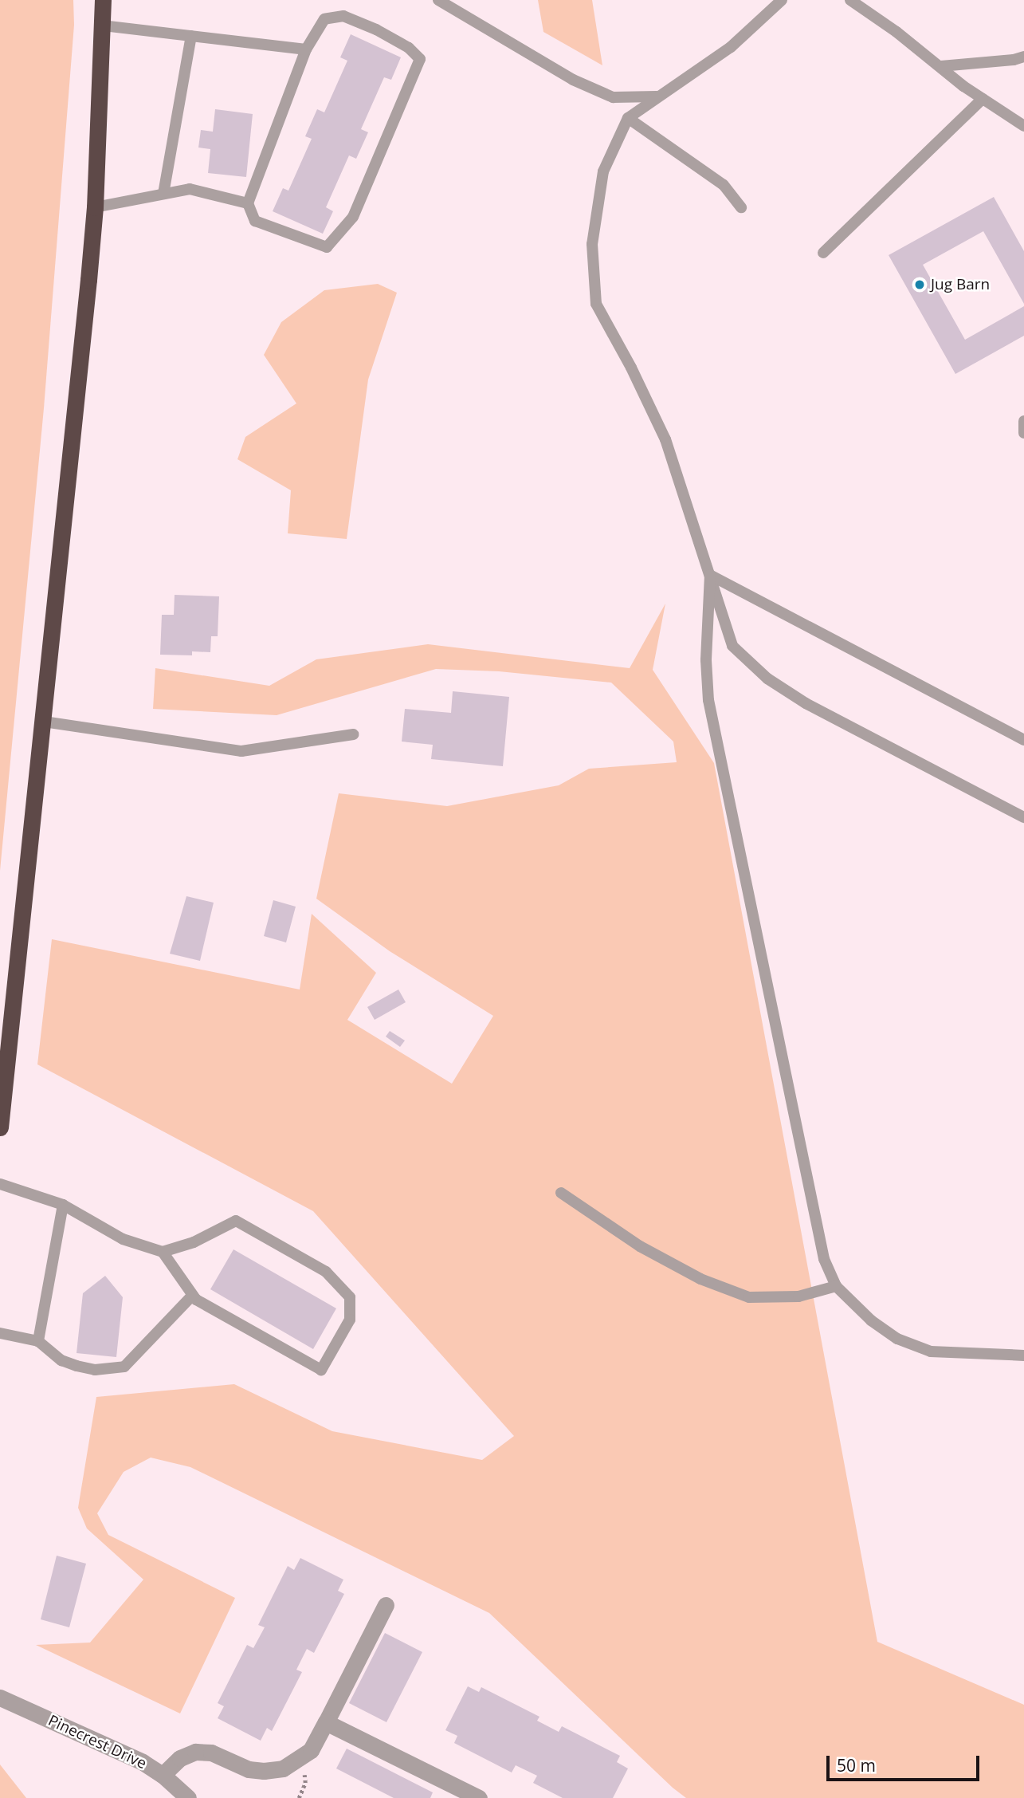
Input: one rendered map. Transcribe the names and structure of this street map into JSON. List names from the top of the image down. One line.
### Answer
{"streets":{"street":["Pinecrest Drive"]},"places":["Jug Barn"],"scale_bar":"50 m"}
